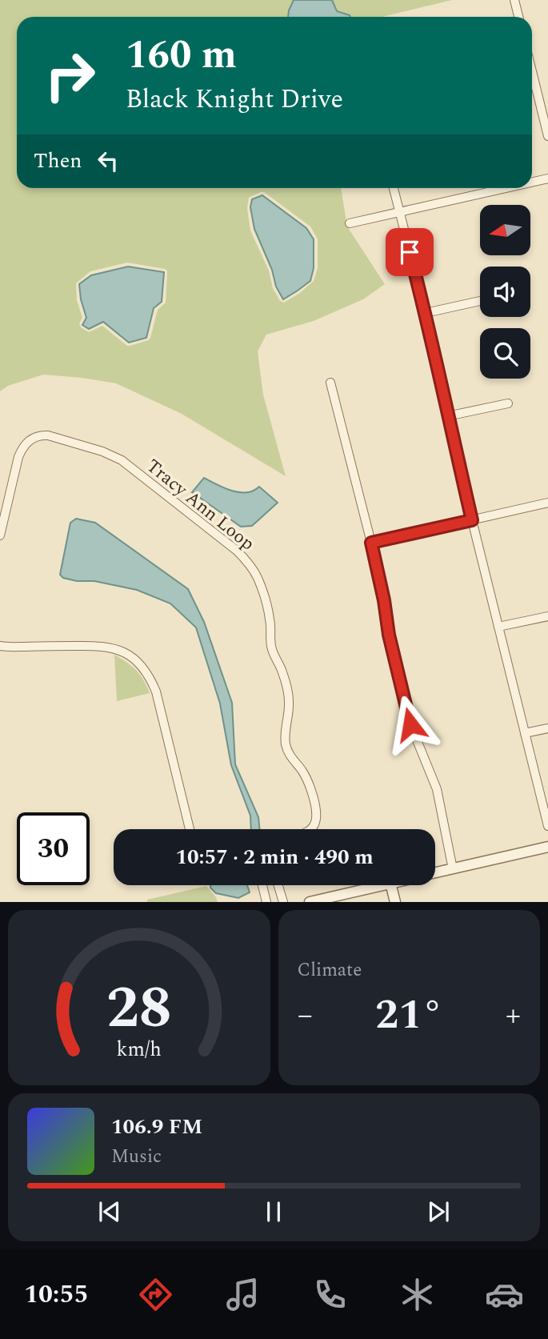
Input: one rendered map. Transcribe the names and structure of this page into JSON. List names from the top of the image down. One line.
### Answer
{"streets":{"street":["Tracy Ann Loop"]},"north":"left","page":{"turn":["160 m","Black Knight Drive"],"then":"Then","limit":"30","trip":"10:57 · 2 min · 490 m","tile":"Climate","heat":["−","21°","+"],"song":["106.9 FM","Music"],"tabs":"10:55","gauge":["28","km/h"]}}
